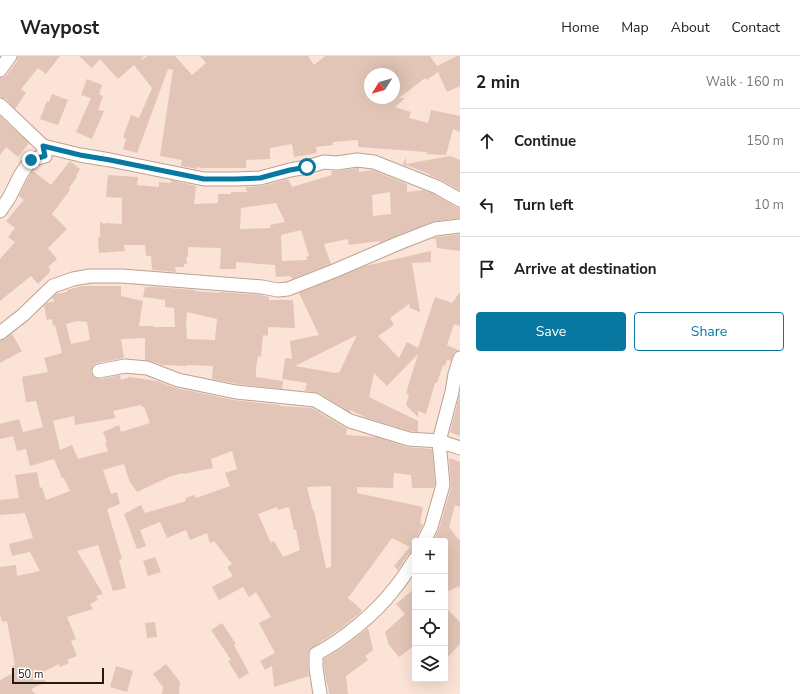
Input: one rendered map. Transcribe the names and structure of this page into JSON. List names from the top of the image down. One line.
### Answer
{"scale_bar":"50 m","north":"bottom left","page":{"header":"Waypost","nav":["Home","Map","About","Contact"],"heading":["2 min","Walk · 160 m"],"list":[["Continue","150 m"],["Turn left","10 m"],"Arrive at destination"],"buttons":["Save","Share"],"map_buttons":["+","−"],"scale":"50 m"}}
